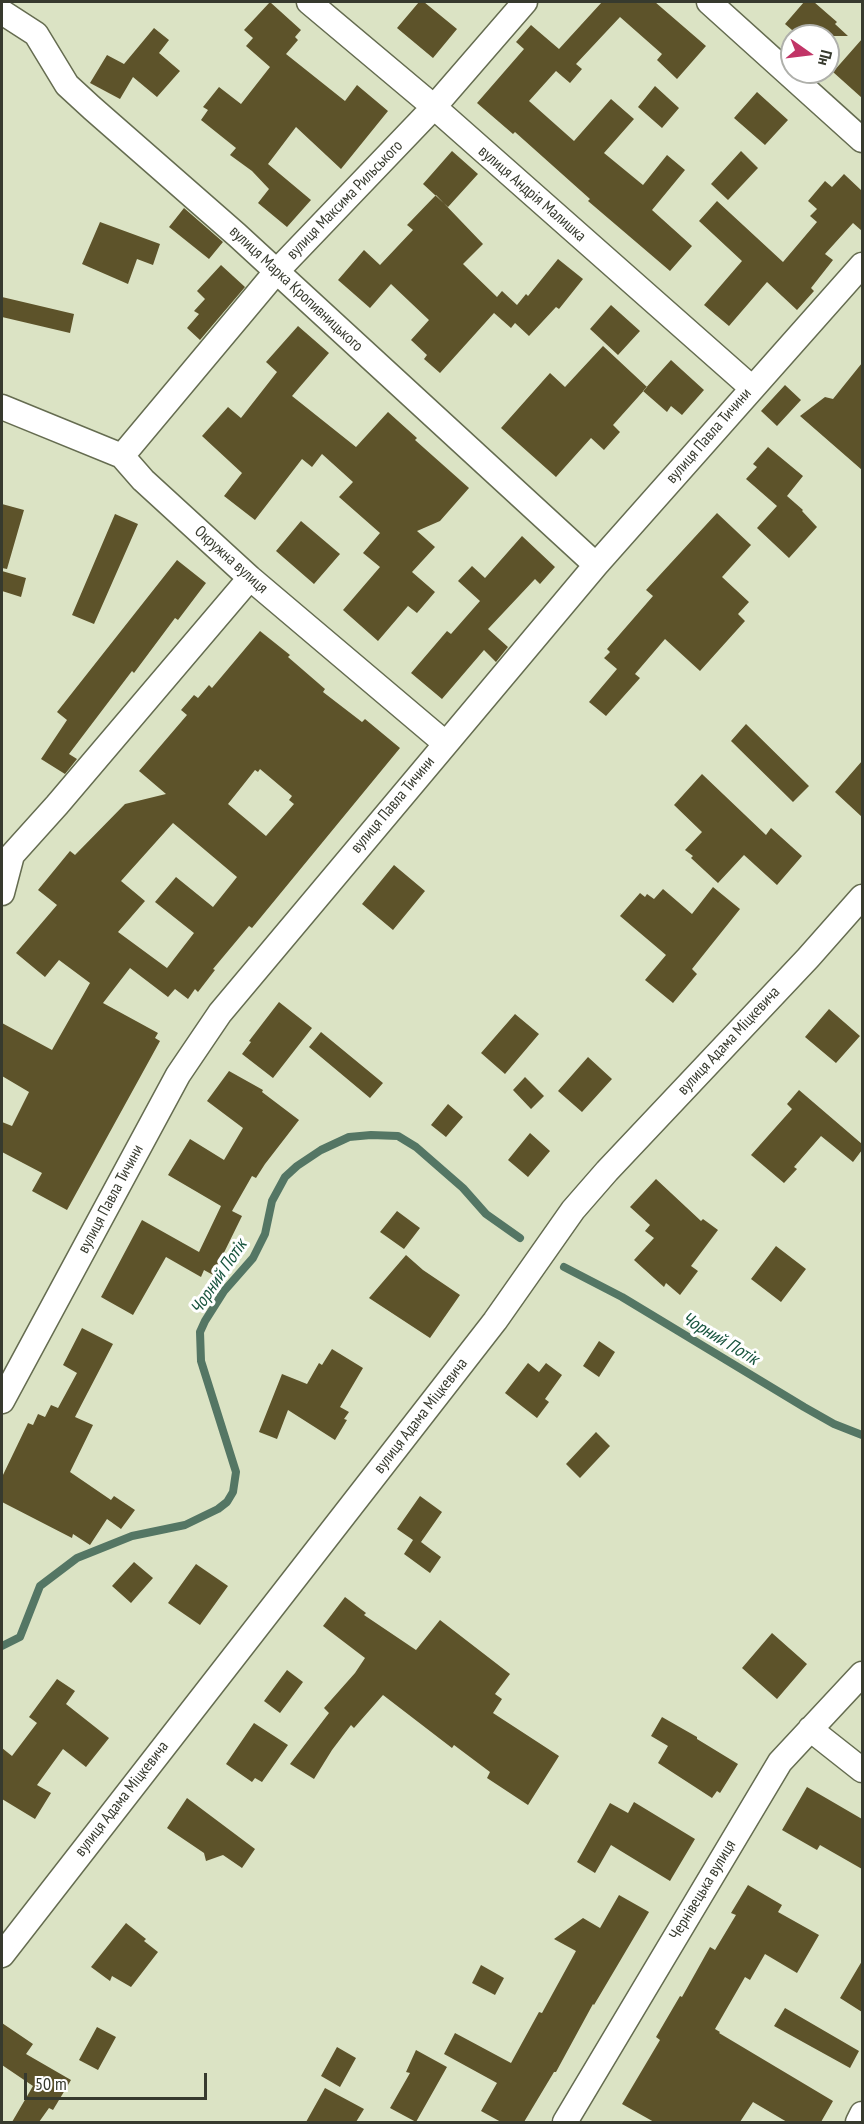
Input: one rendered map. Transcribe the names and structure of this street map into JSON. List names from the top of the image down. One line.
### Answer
{"streets":{"street":["вулиця Андрія Малишка","вулиця Максима Рильського","вулиця Марка Кропивницького","вулиця Павла Тичини","Окружна вулиця","вулиця Адама Міцкевича","Чернівецька вулиця"]},"crossings":[["вулиця Андрія Малишка","вулиця Максима Рильського"],["вулиця Андрія Малишка","вулиця Павла Тичини"],["вулиця Максима Рильського","вулиця Марка Кропивницького"],["вулиця Максима Рильського","Окружна вулиця"],["вулиця Марка Кропивницького","вулиця Павла Тичини"],["вулиця Павла Тичини","Окружна вулиця"]],"water":["Чорний Потік"],"scale_bar":"50 m","north":"right"}
